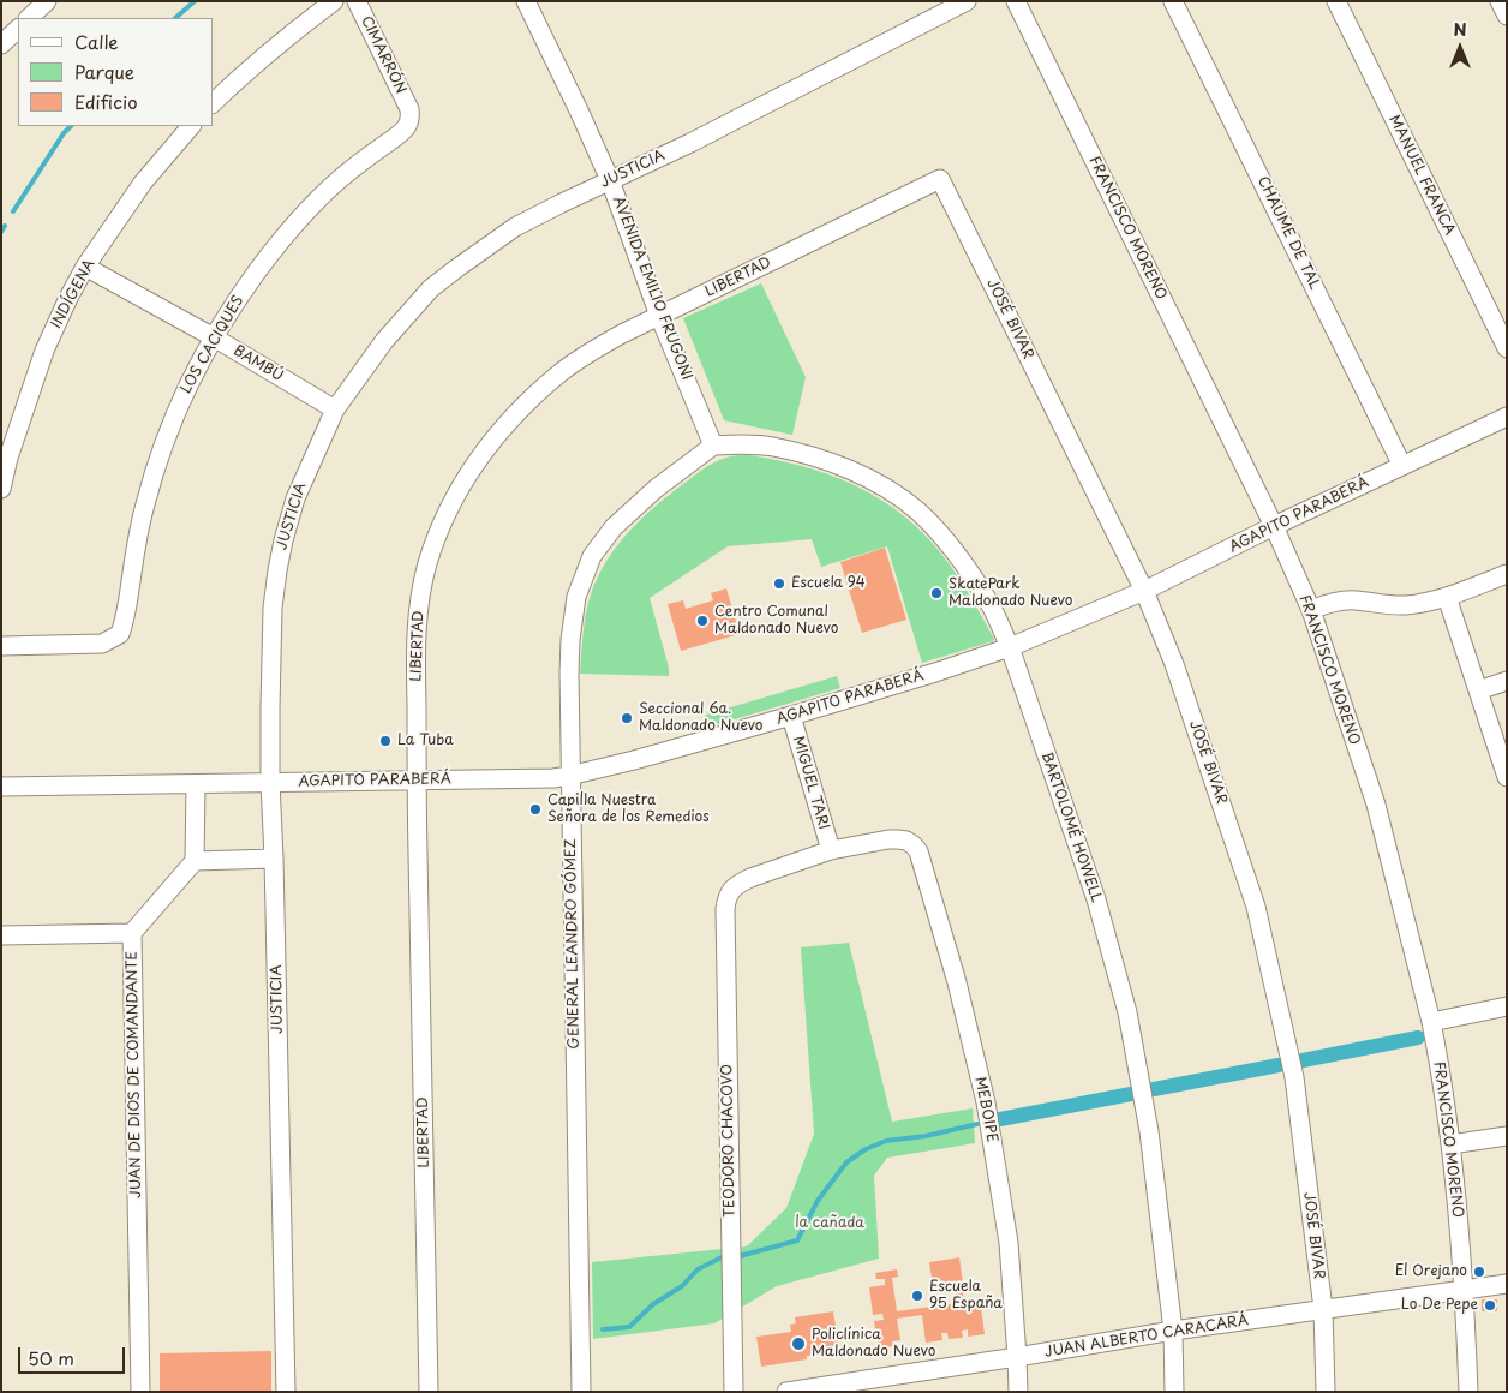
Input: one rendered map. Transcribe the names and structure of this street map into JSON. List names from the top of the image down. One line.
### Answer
{"streets":{"street":["CIMARRÓN","JUSTICIA","MANUEL FRANCA","FRANCISCO MORENO","CHAUME DE TAL","LIBERTAD","AVENIDA EMILIO FRUGONI","INDÍGENA","JOSÉ BIVAR","LOS CACIQUES","BAMBÚ","AGAPITO PARABERÁ","MIGUEL TARI","BARTOLOMÉ HOWELL","GENERAL LEANDRO GÓMEZ","JUAN DE DIOS DE COMANDANTE","MEBOIPE","TEODORO CHACOVO","JUAN ALBERTO CARACARÁ"]},"crossings":[["CIMARRÓN","LOS CACIQUES"],["JUSTICIA","AVENIDA EMILIO FRUGONI"],["JUSTICIA","BAMBÚ"],["JUSTICIA","AGAPITO PARABERÁ"],["FRANCISCO MORENO","AGAPITO PARABERÁ"],["FRANCISCO MORENO","JUAN ALBERTO CARACARÁ"],["CHAUME DE TAL","AGAPITO PARABERÁ"],["LIBERTAD","AVENIDA EMILIO FRUGONI"],["LIBERTAD","JOSÉ BIVAR"],["LIBERTAD","AGAPITO PARABERÁ"],["AVENIDA EMILIO FRUGONI","BARTOLOMÉ HOWELL"],["AVENIDA EMILIO FRUGONI","GENERAL LEANDRO GÓMEZ"],["INDÍGENA","BAMBÚ"],["JOSÉ BIVAR","AGAPITO PARABERÁ"],["JOSÉ BIVAR","JUAN ALBERTO CARACARÁ"],["LOS CACIQUES","BAMBÚ"],["AGAPITO PARABERÁ","MIGUEL TARI"],["AGAPITO PARABERÁ","BARTOLOMÉ HOWELL"],["AGAPITO PARABERÁ","GENERAL LEANDRO GÓMEZ"],["MIGUEL TARI","MEBOIPE"],["MIGUEL TARI","TEODORO CHACOVO"],["BARTOLOMÉ HOWELL","GENERAL LEANDRO GÓMEZ"],["BARTOLOMÉ HOWELL","JUAN ALBERTO CARACARÁ"],["MEBOIPE","TEODORO CHACOVO"],["MEBOIPE","JUAN ALBERTO CARACARÁ"]],"parks":["la cañada"],"places":["Escuela 94","SkatePark Maldonado Nuevo","Centro Comunal Maldonado Nuevo","Seccional 6a. Maldonado Nuevo","La Tuba","Capilla Nuestra Señora de los Remedios","El Orejano","Escuela 95 España","Lo De Pepe","Policlínica Maldonado Nuevo"],"legend":["Calle","Parque","Edificio"],"scale_bar":"50 m","north":"top"}
